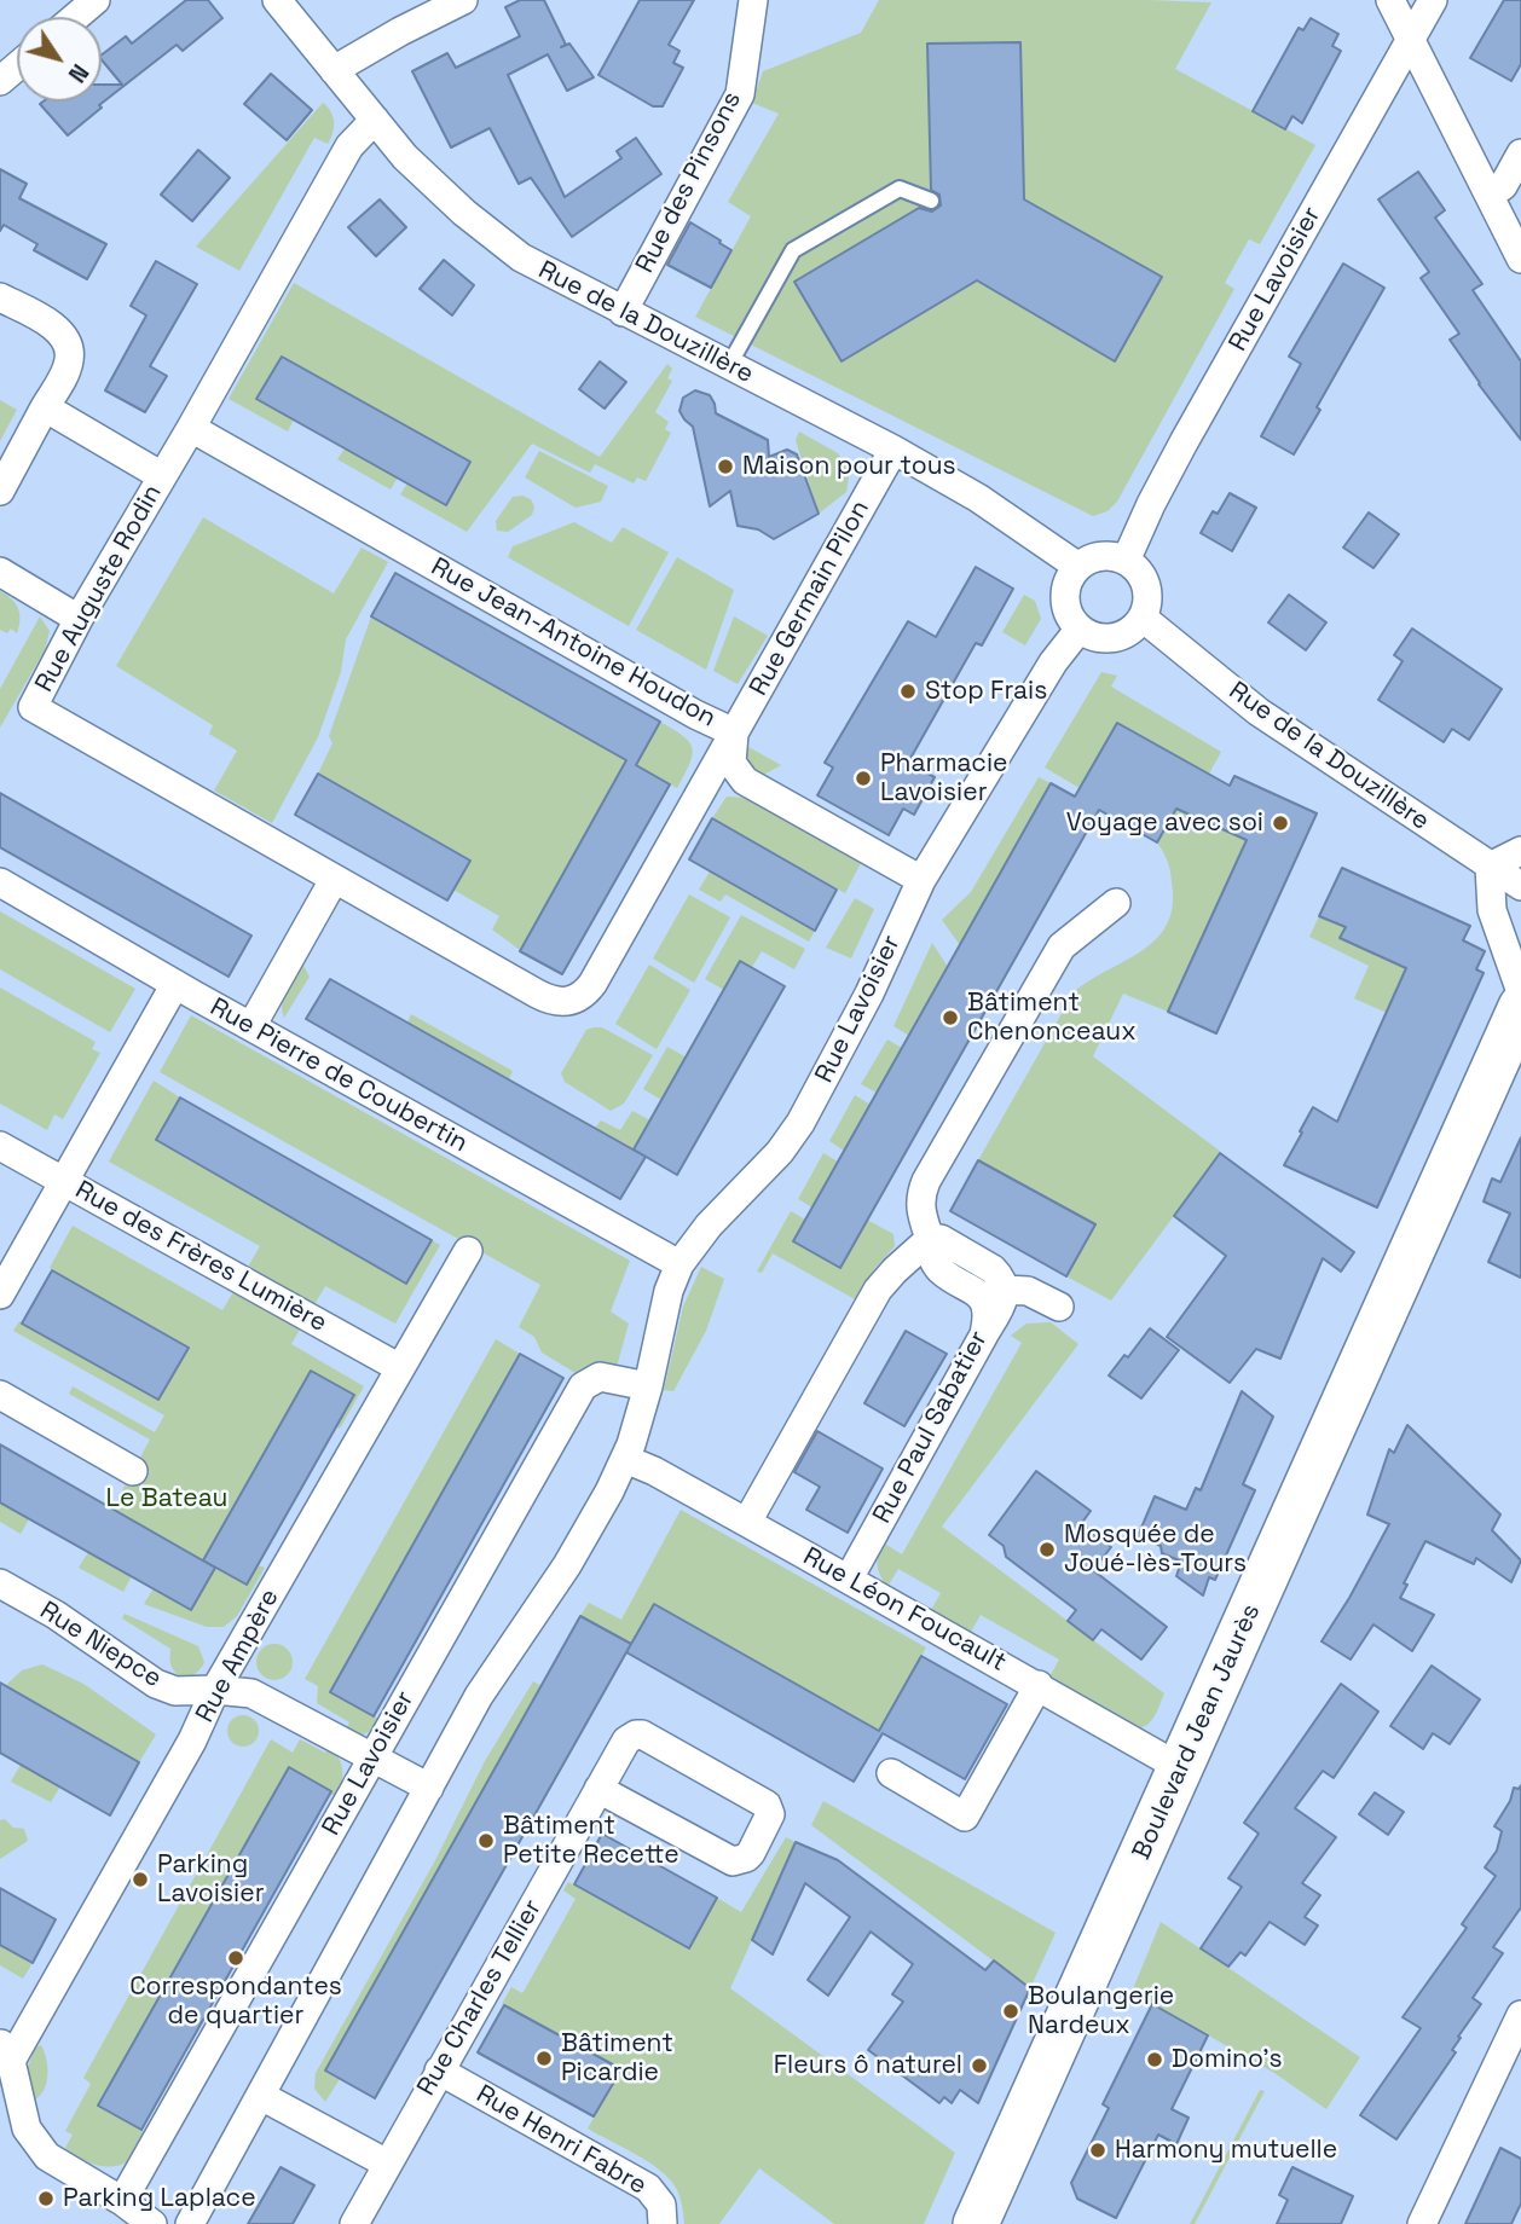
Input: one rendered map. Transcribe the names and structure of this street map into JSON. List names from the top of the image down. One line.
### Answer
{"streets":{"main road":["Boulevard Jean Jaurès"],"street":["Rue des Pinsons","Rue Lavoisier","Rue de la Douzillère","Rue Auguste Rodin","Rue Germain Pilon","Rue Jean-Antoine Houdon","Rue Pierre de Coubertin","Rue des Frères Lumière","Rue Paul Sabatier","Rue Léon Foucault","Rue Niepce","Rue Ampère","Rue Charles Tellier","Rue Henri Fabre"]},"crossings":[["Rue des Pinsons","Rue de la Douzillère"],["Rue Lavoisier","Rue de la Douzillère"],["Rue Lavoisier","Rue Jean-Antoine Houdon"],["Rue Lavoisier","Rue Pierre de Coubertin"],["Rue Lavoisier","Rue Léon Foucault"],["Rue Lavoisier","Rue Niepce"],["Rue de la Douzillère","Rue Auguste Rodin"],["Rue de la Douzillère","Rue Germain Pilon"],["Rue Auguste Rodin","Rue Germain Pilon"],["Rue Auguste Rodin","Rue Jean-Antoine Houdon"],["Rue Germain Pilon","Rue Jean-Antoine Houdon"],["Rue des Frères Lumière","Rue Ampère"],["Rue Paul Sabatier","Rue Léon Foucault"],["Rue Léon Foucault","Boulevard Jean Jaurès"],["Rue Niepce","Rue Ampère"],["Rue Charles Tellier","Rue Henri Fabre"]],"parks":["Le Bateau"],"places":["Maison pour tous","Stop Frais","Pharmacie Lavoisier","Voyage avec soi","Bâtiment Chenonceaux","Mosquée de Joué-lès-Tours","Bâtiment Petite Recette","Parking Lavoisier","Correspondantes de quartier","Boulangerie Nardeux","Bâtiment Picardie","Domino's","Fleurs ô naturel","Harmony mutuelle","Parking Laplace"],"north":"bottom right"}
